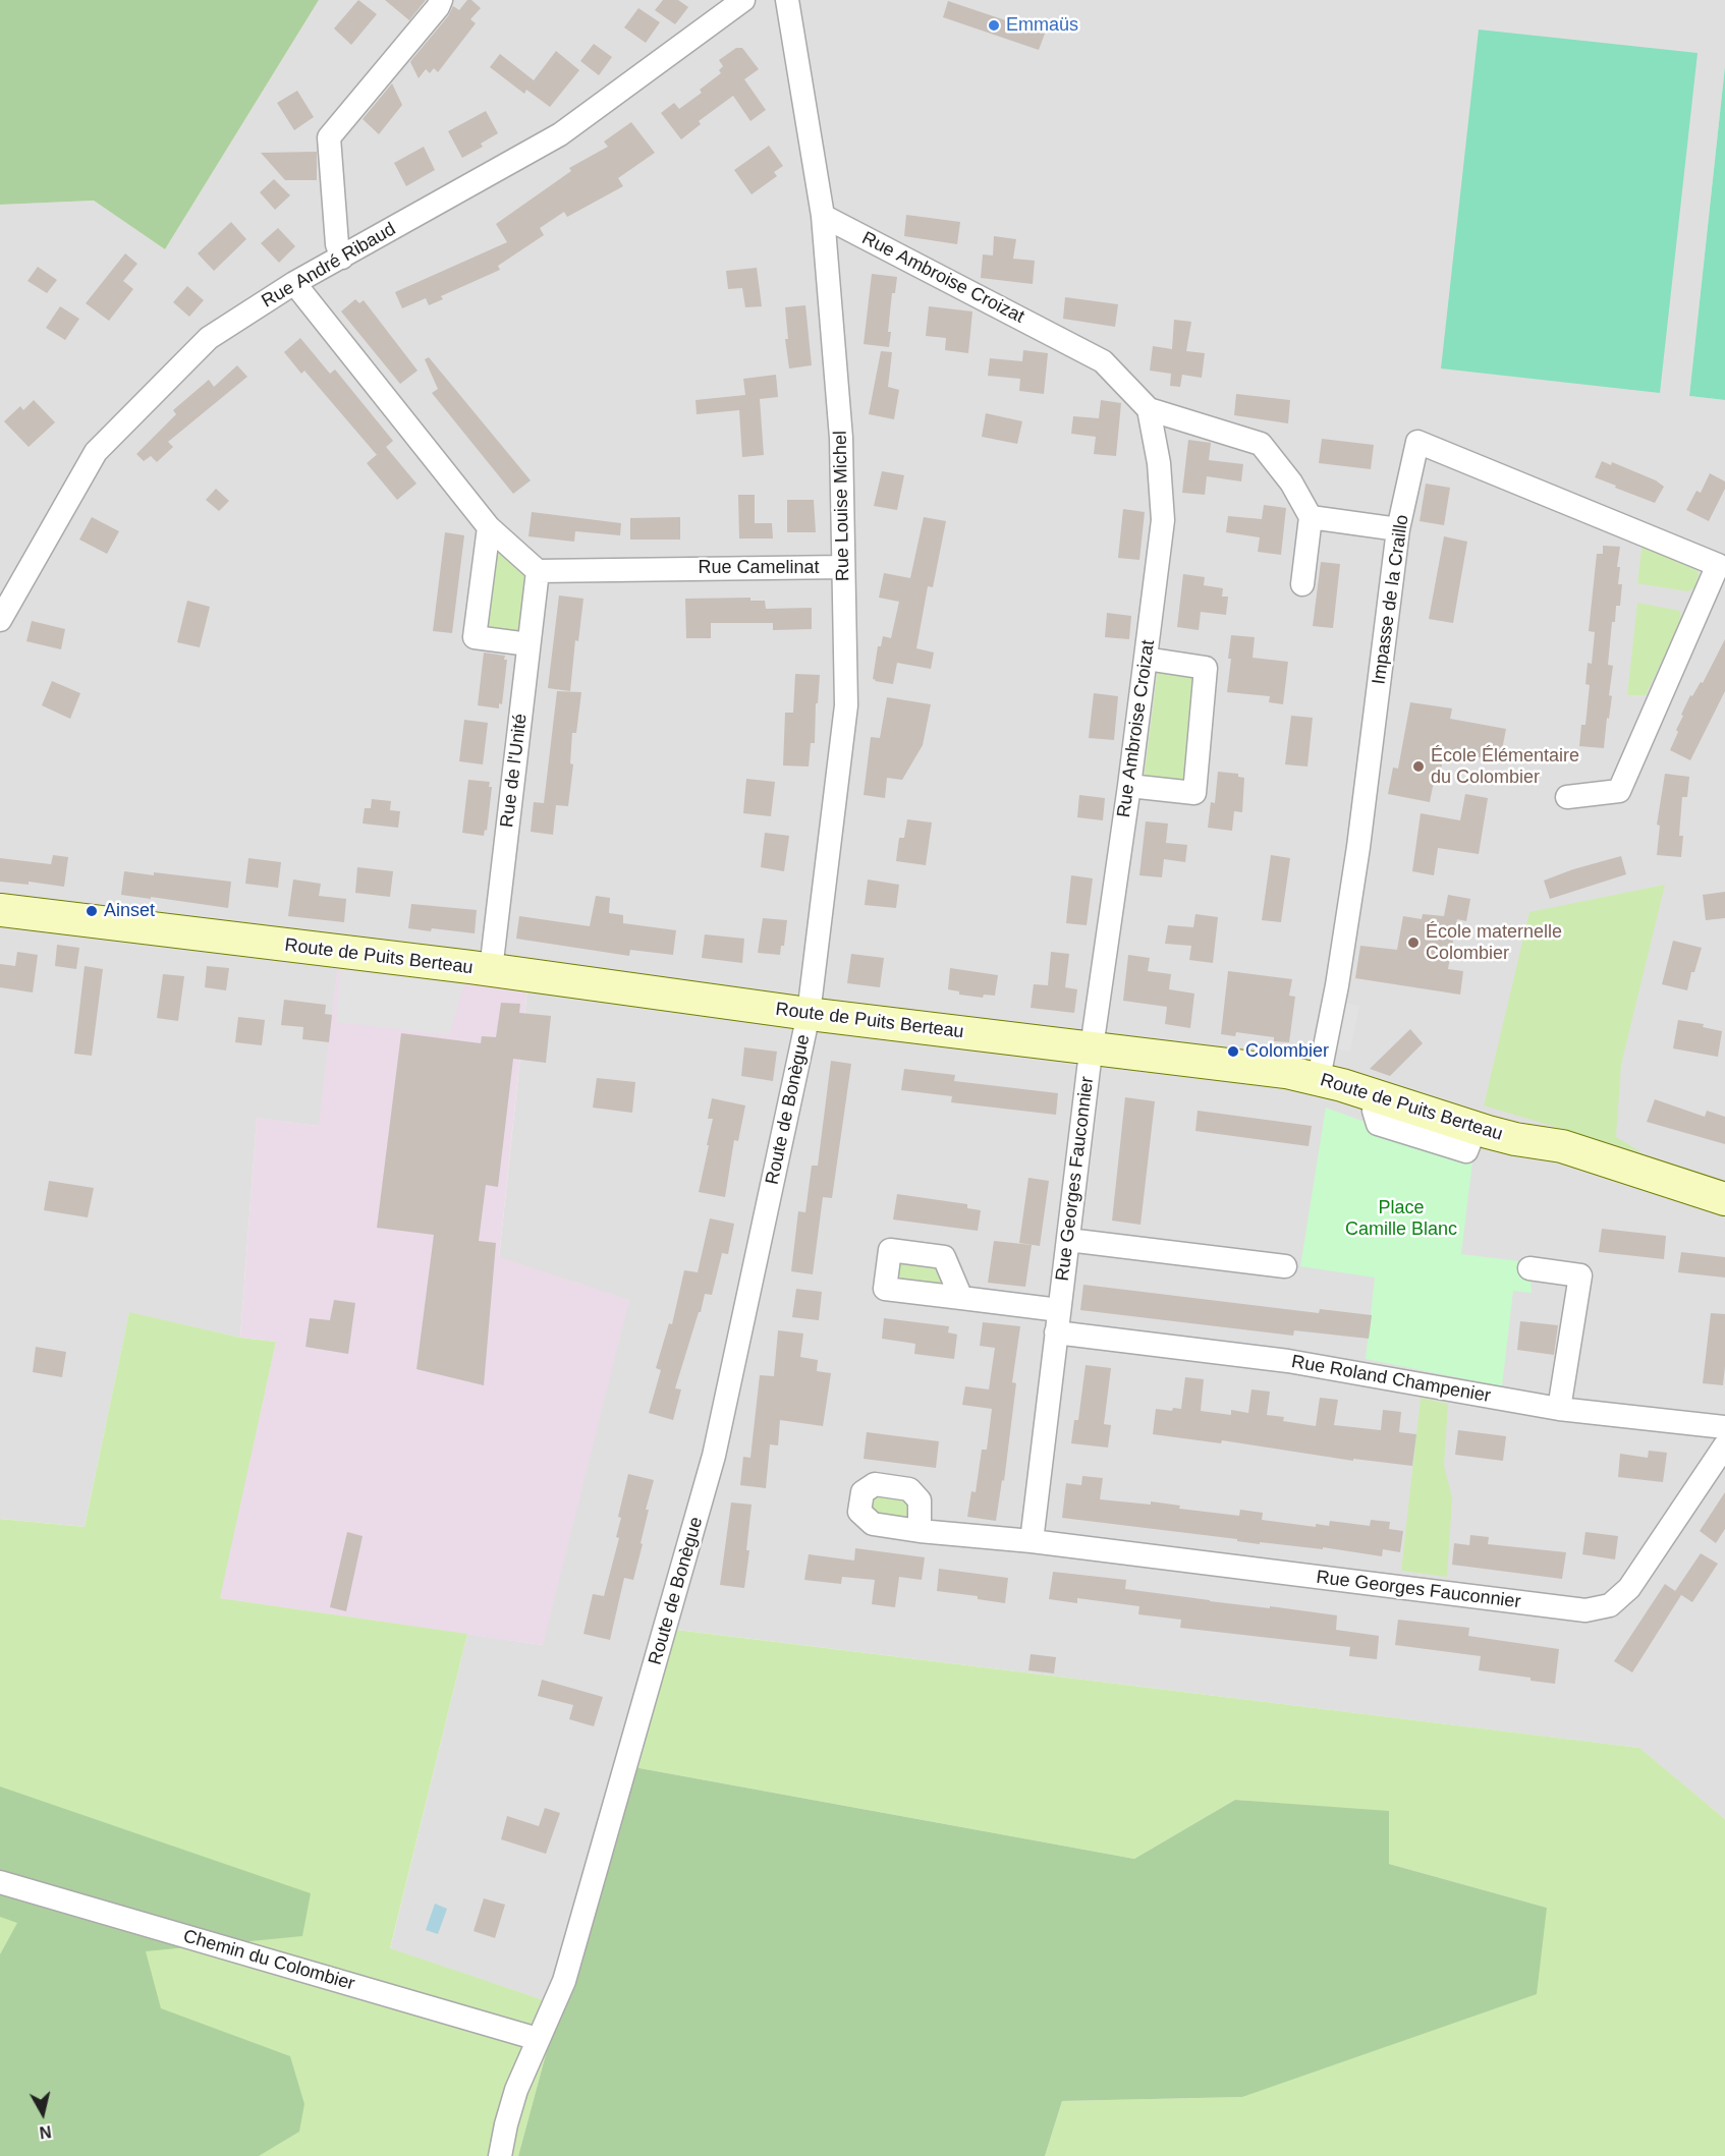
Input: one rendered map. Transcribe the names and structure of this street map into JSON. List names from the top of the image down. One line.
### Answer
{"streets":{"street":["Rue André Ribaud","Rue Ambroise Croizat","Rue Louise Michel","Rue Camelinat","Impasse de la Craillo","Rue de l'Unité","Route de Puits Berteau","Route de Bonègue","Rue Georges Fauconnier","Rue Roland Champenier","Chemin du Colombier"]},"crossings":[["Rue Ambroise Croizat","Rue Louise Michel"],["Rue Ambroise Croizat","Route de Puits Berteau"],["Rue Ambroise Croizat","Rue Georges Fauconnier"],["Rue Louise Michel","Rue Camelinat"],["Rue Louise Michel","Route de Puits Berteau"],["Rue Louise Michel","Route de Bonègue"],["Rue Camelinat","Rue de l'Unité"],["Impasse de la Craillo","Route de Puits Berteau"],["Rue de l'Unité","Route de Puits Berteau"],["Route de Puits Berteau","Route de Bonègue"],["Route de Puits Berteau","Rue Georges Fauconnier"],["Route de Bonègue","Chemin du Colombier"],["Rue Georges Fauconnier","Rue Roland Champenier"]],"parks":["Place Camille Blanc"],"places":["Emmaüs","École Élémentaire du Colombier","Ainset","École maternelle Colombier","Colombier"],"north":"bottom"}
